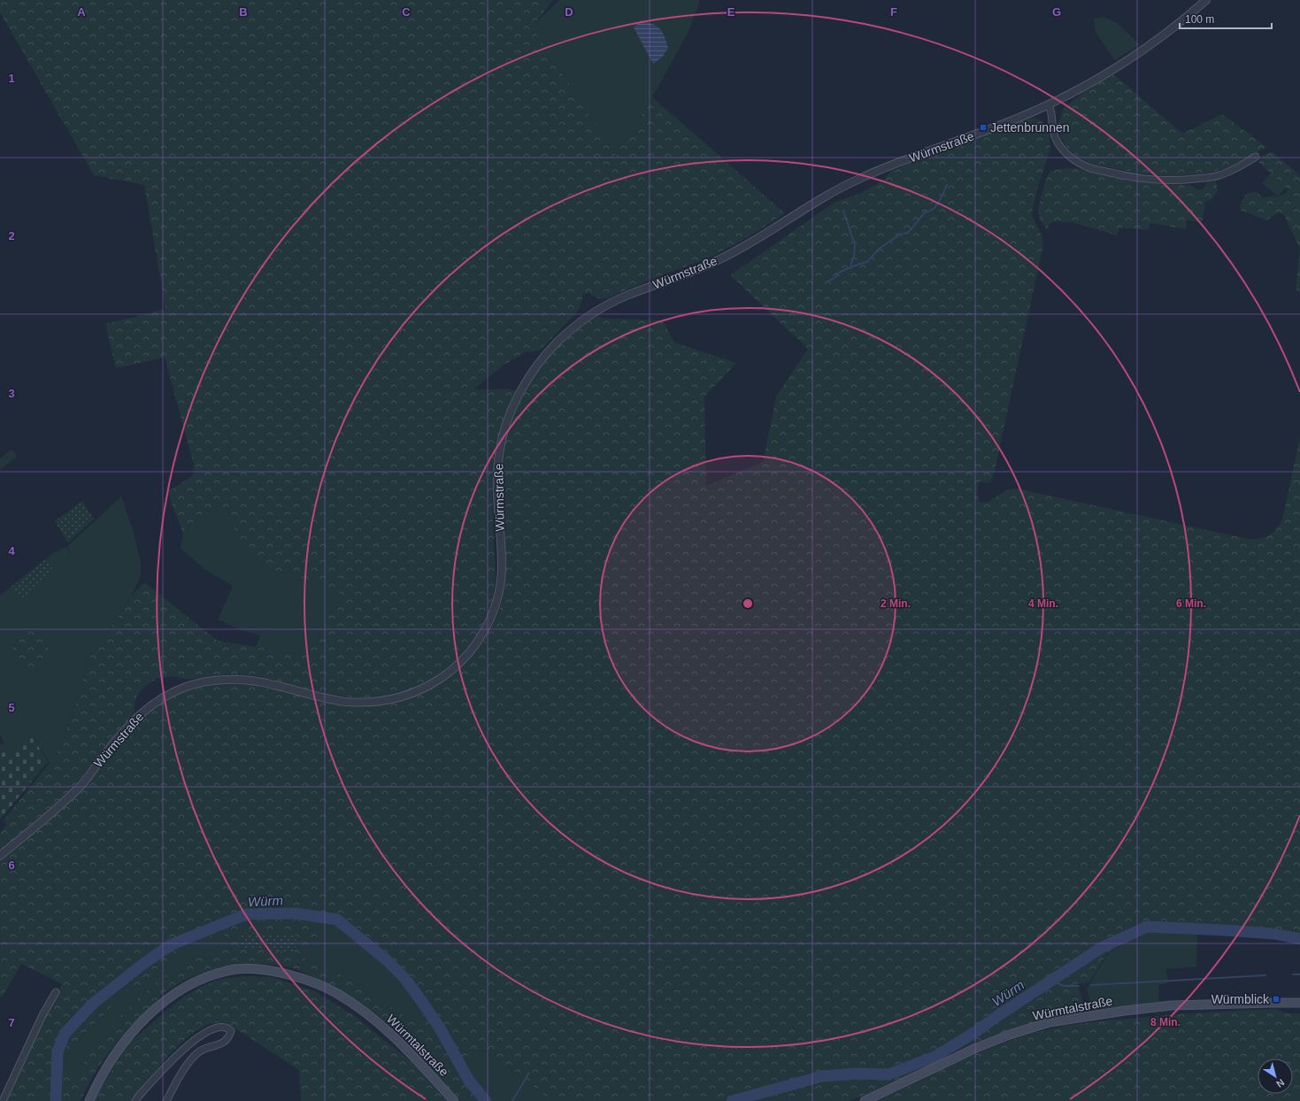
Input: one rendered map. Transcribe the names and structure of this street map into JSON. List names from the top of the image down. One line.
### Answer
{"streets":{"main road":["Würmtalstraße"],"street":["Würmstraße"]},"water":["Würm"],"places":{"transit":["Jettenbrunnen","Würmblick"]},"scale_bar":"100 m","north":"bottom right","grid":{"columns":["A","B","C","D","E","F","G"],"rows":["1","2","3","4","5","6","7"]},"rings":["2 Min.","4 Min.","6 Min.","8 Min."]}
